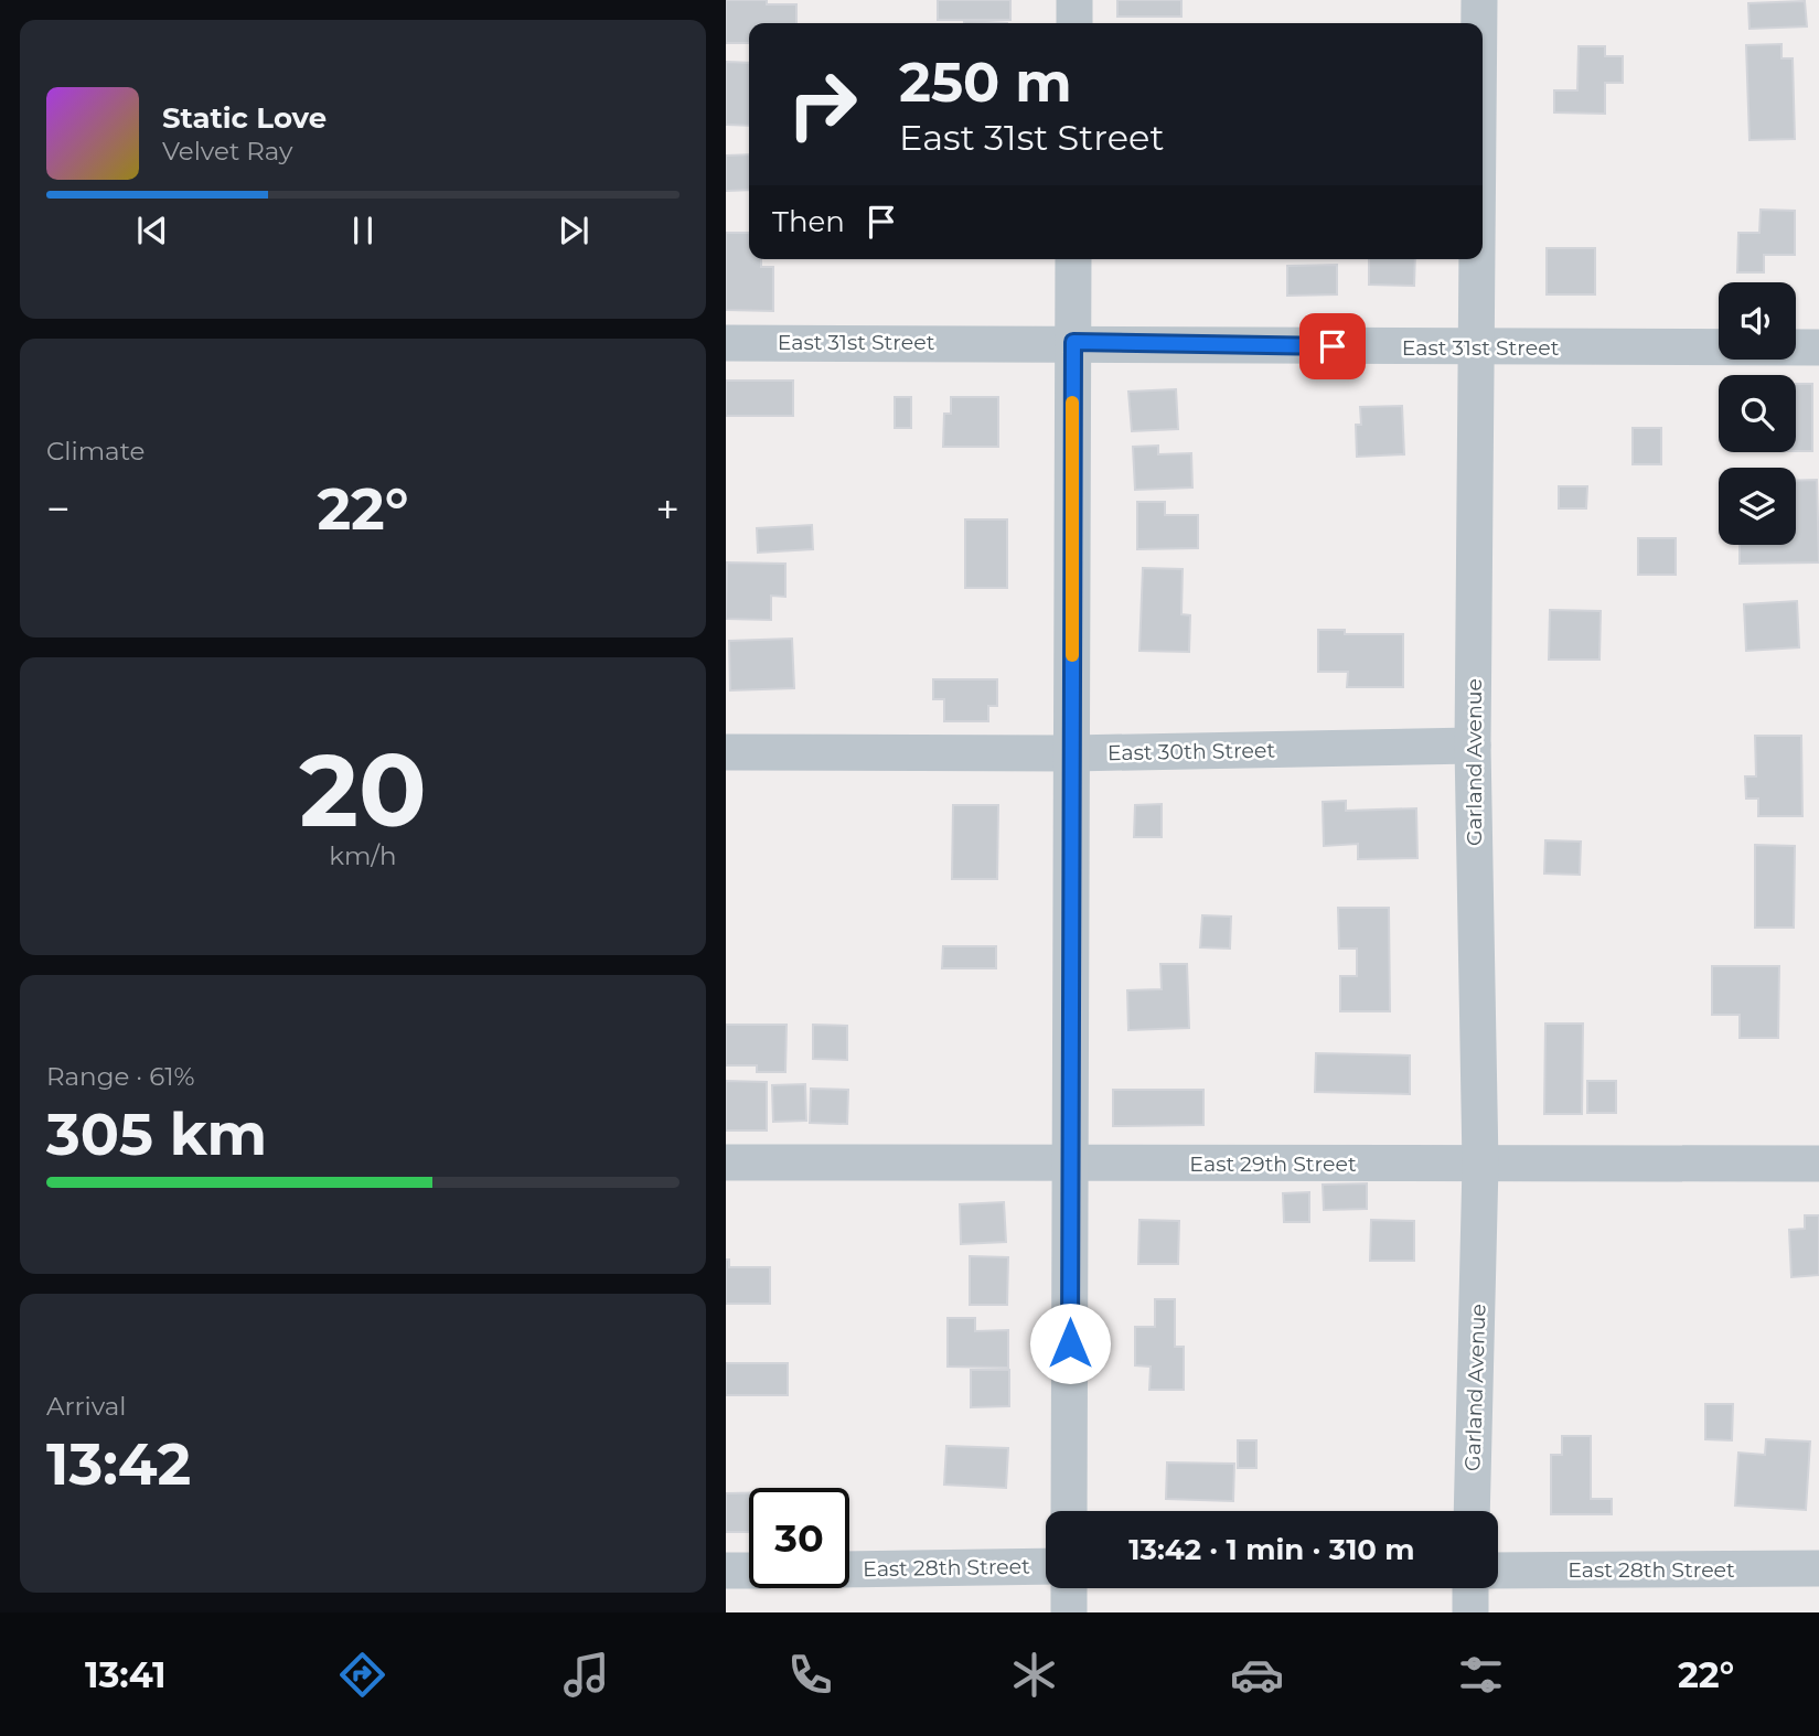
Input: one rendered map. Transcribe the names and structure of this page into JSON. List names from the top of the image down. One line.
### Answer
{"streets":{"street":["East 31st Street","East 30th Street","Garland Avenue","East 29th Street","East 28th Street"]},"crossings":[["East 31st Street","Garland Avenue"],["East 30th Street","Garland Avenue"],["Garland Avenue","East 29th Street"]],"page":{"turn":["250 m","East 31st Street"],"song":["Static Love","Velvet Ray"],"then":"Then","tile":["Climate",["20","km/h"],["Range · 61%","305 km"],["Arrival","13:42"]],"heat":["−","22°","+"],"limit":"30","trip":"13:42 · 1 min · 310 m","tabs":["13:41","22°"]}}
